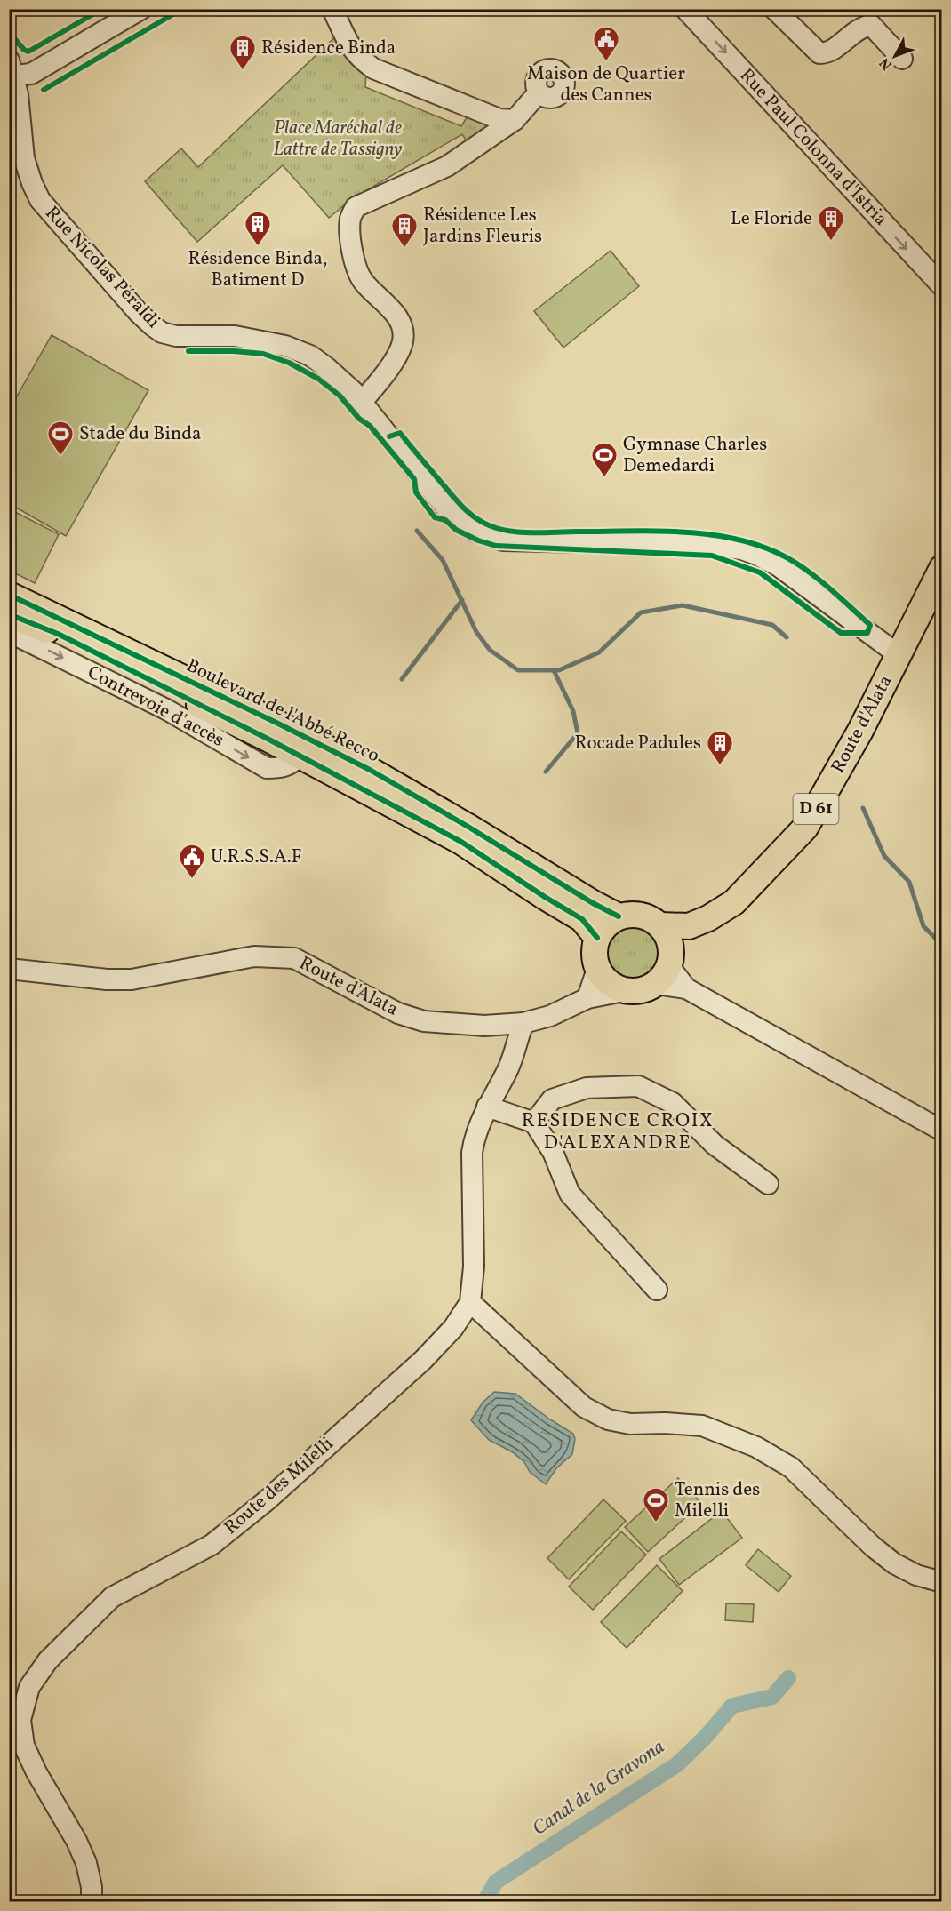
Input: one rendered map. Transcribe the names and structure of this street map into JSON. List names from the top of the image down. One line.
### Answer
{"streets":{"main road":["Boulevard de l'Abbé Recco","Route d'Alata","D 61"],"street":["Rue Paul Colonna d'Istria","Rue Nicolas Péraldi","Contrevoie d'accès","Route des Milelli"]},"crossings":[["Rue Nicolas Péraldi","Route d'Alata"],["Contrevoie d'accès","Boulevard de l'Abbé Recco"],["Boulevard de l'Abbé Recco","Route d'Alata"],["Route d'Alata","Route des Milelli"]],"one_way":["Rue Paul Colonna d'Istria","Contrevoie d'accès"],"districts":["RESIDENCE CROIX D'ALEXANDRE"],"water":["Canal de la Gravona"],"parks":["Place Maréchal de Lattre de Tassigny"],"places":{"public building":["Maison de Quartier des Cannes","U.R.S.S.A.F"],"building":["Résidence Binda","Le Floride","Résidence Binda, Batiment D","Résidence Les Jardins Fleuris","Rocade Padules"],"sports":["Stade du Binda","Gymnase Charles Demedardi","Tennis des Milelli"]},"north":"bottom left"}
